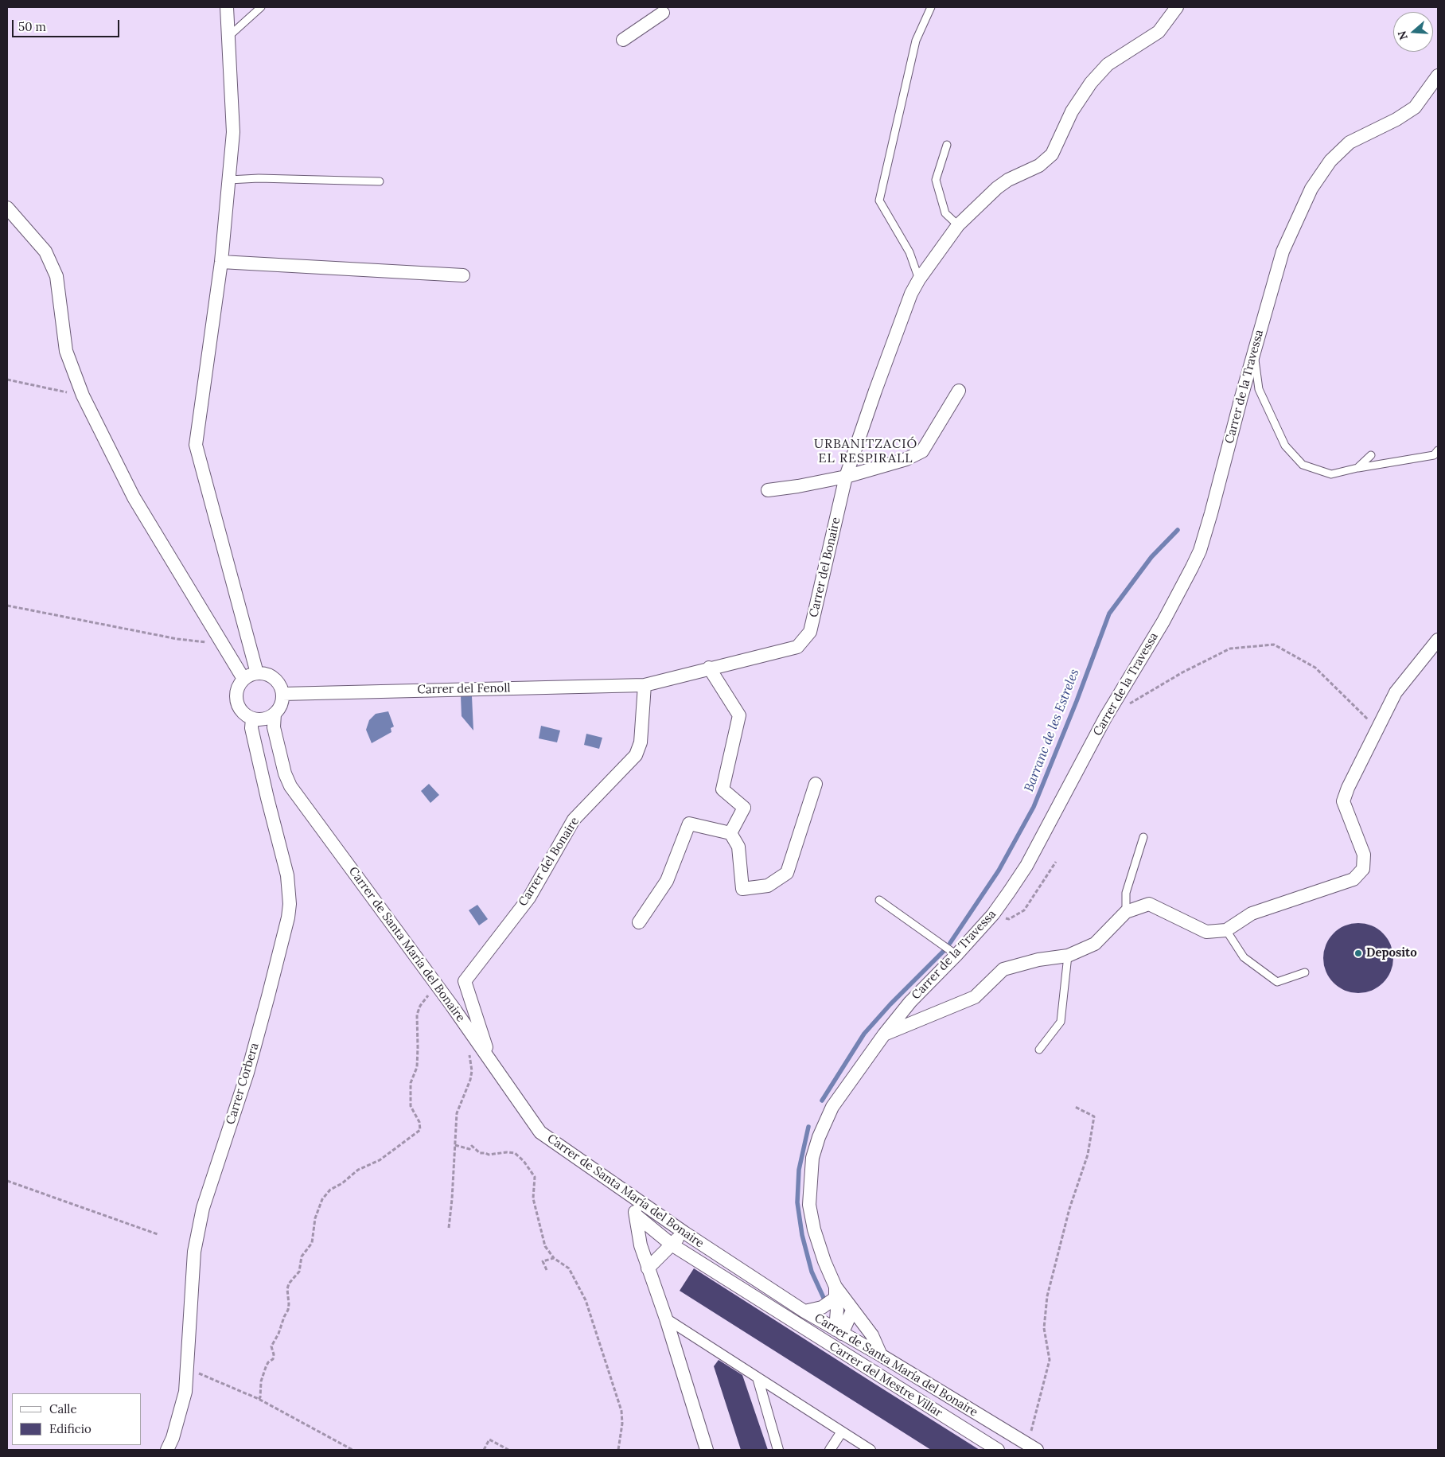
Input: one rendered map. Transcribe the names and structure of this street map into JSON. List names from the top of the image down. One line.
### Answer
{"streets":{"street":["Carrer de la Travessa","Carrer del Bonaire","Carrer del Fenoll","Carrer de Santa María del Bonaire","Carrer Corbera","Carrer del Mestre Villar"]},"crossings":[["Carrer de la Travessa","Carrer de Santa María del Bonaire"],["Carrer del Bonaire","Carrer del Fenoll"],["Carrer del Bonaire","Carrer de Santa María del Bonaire"],["Carrer del Fenoll","Carrer de Santa María del Bonaire"],["Carrer del Fenoll","Carrer Corbera"],["Carrer de Santa María del Bonaire","Carrer Corbera"]],"districts":["URBANITZACIÓ EL RESPIRALL"],"water":["Barranc de les Estreles"],"places":["Deposito"],"legend":["Calle","Edificio"],"scale_bar":"50 m","north":"left"}
